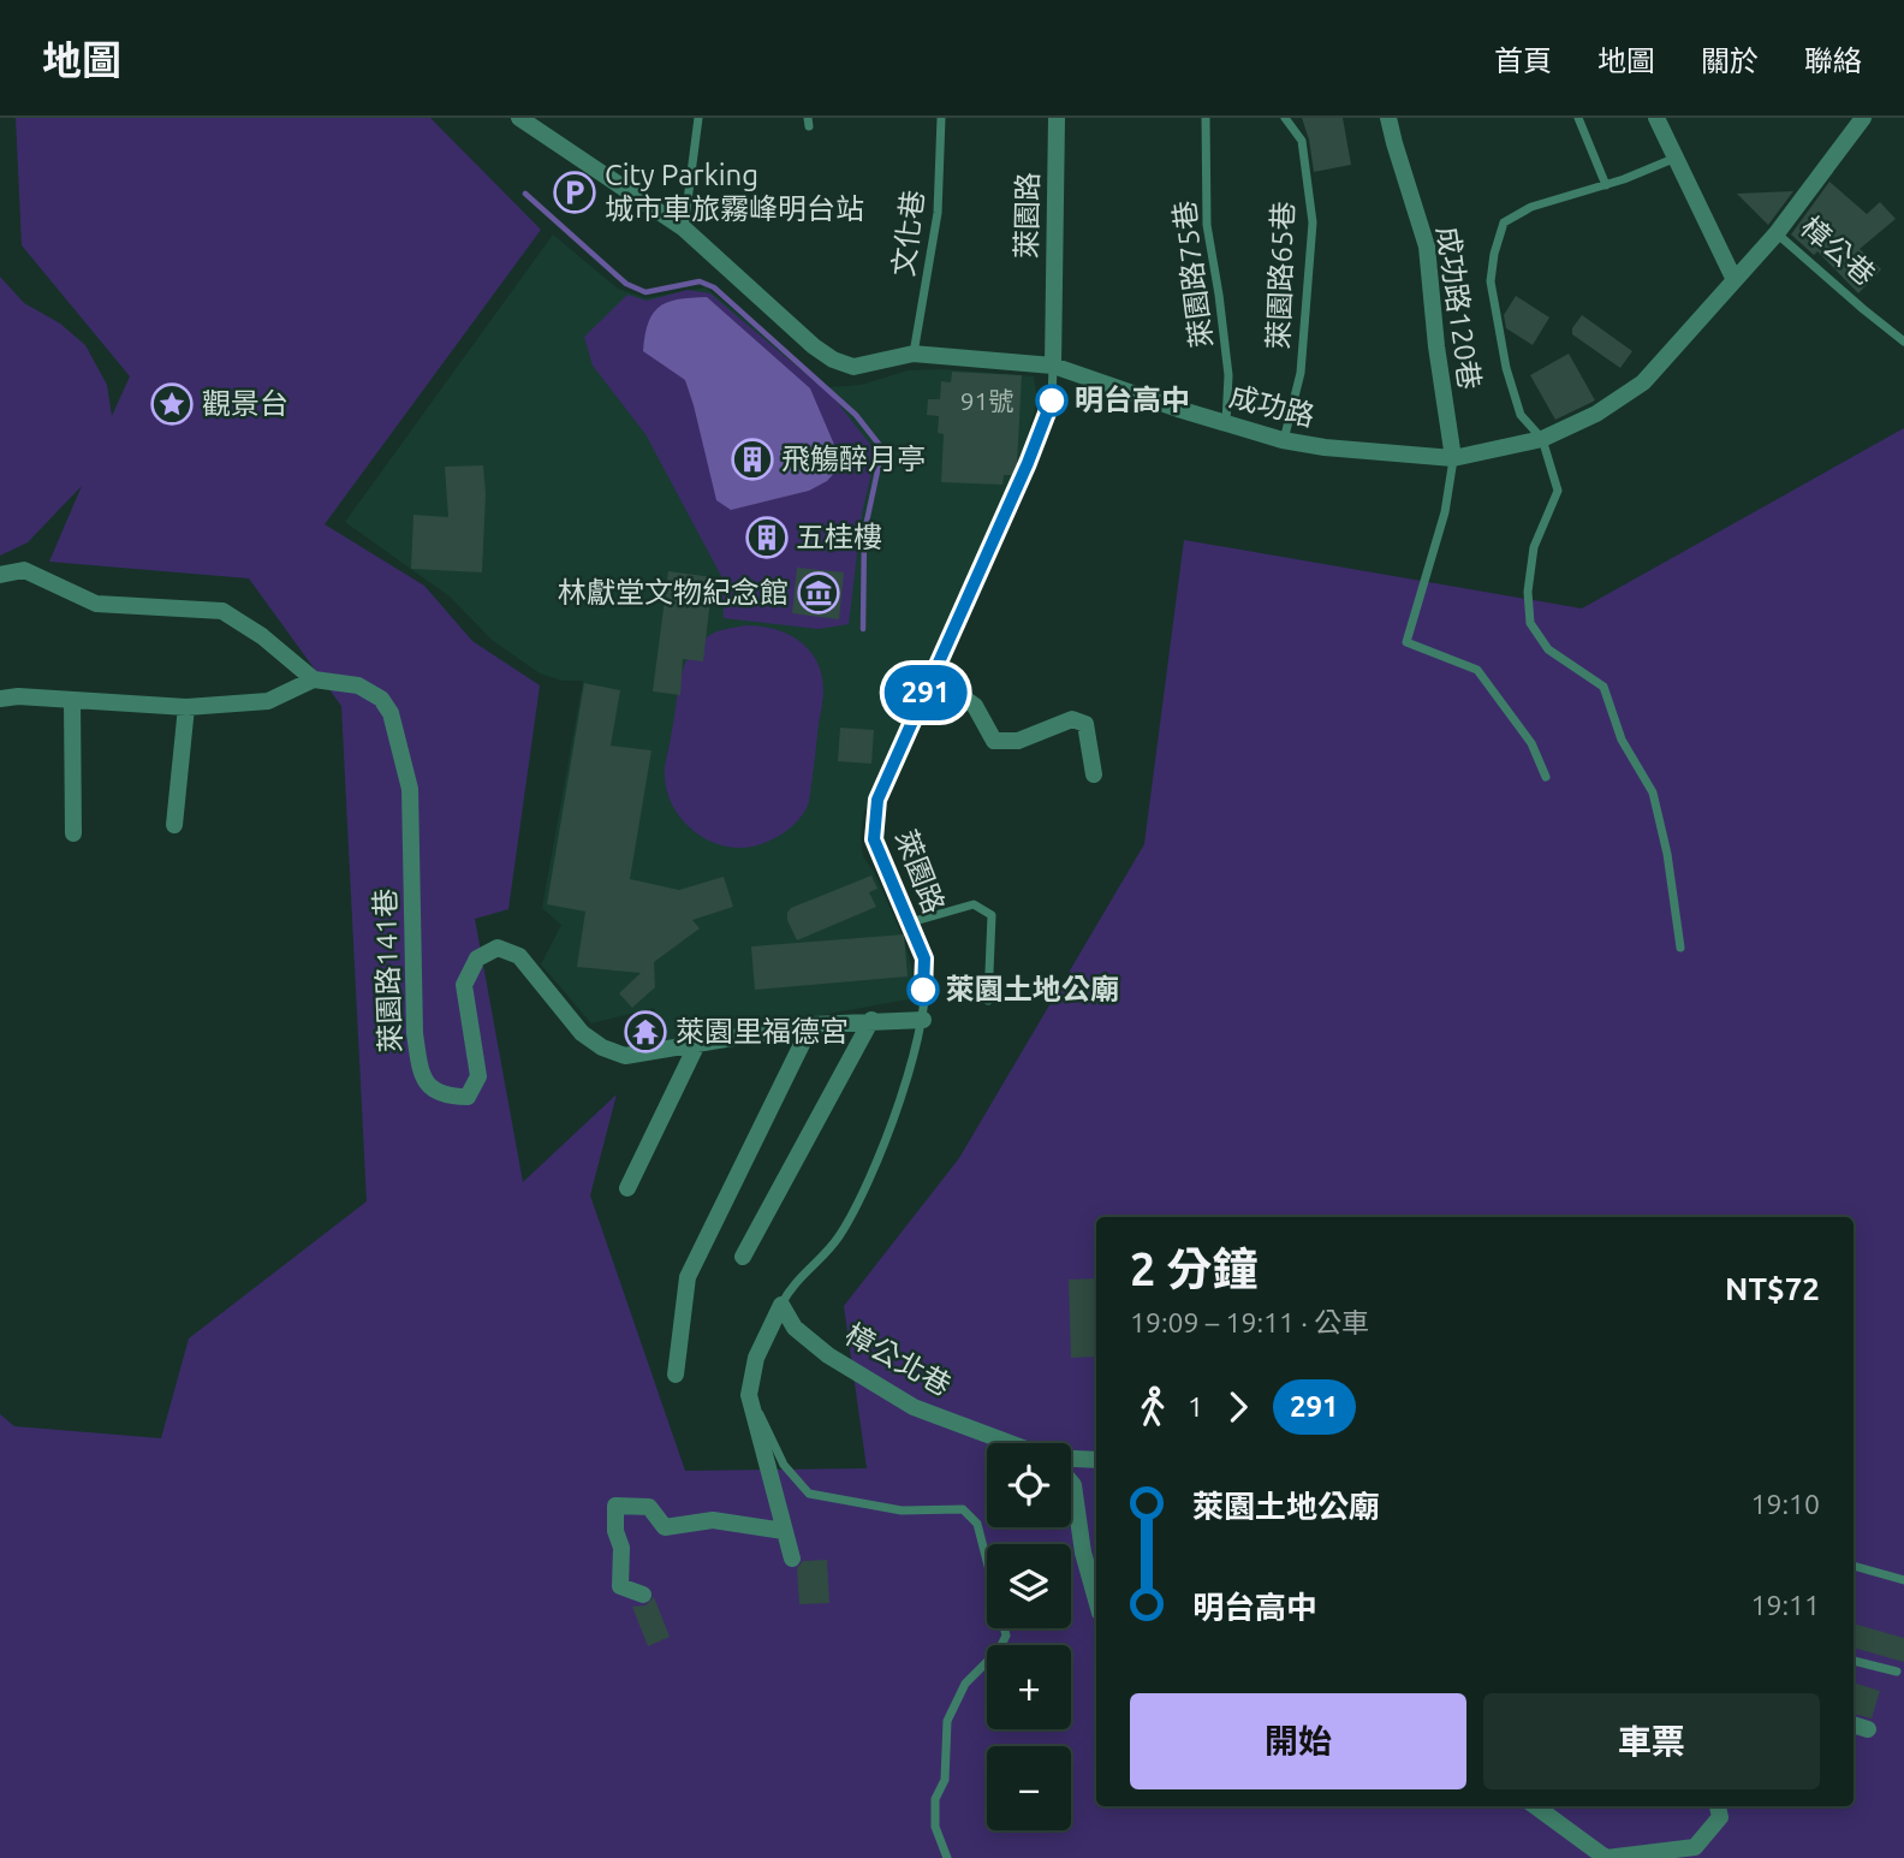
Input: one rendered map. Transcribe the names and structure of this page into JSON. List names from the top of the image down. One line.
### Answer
{"streets":{"street":["萊園路","成功路120巷","成功路","萊園路141巷","樟公北巷"],"lane":["文化巷","樟公巷","萊園路75巷","萊園路65巷"]},"crossings":[["萊園路","成功路"],["萊園路","萊園路141巷"],["萊園路","樟公北巷"],["文化巷","成功路"],["樟公巷","成功路"],["萊園路75巷","成功路"],["萊園路65巷","成功路"],["成功路120巷","成功路"]],"places":{"parking":["City Parking 城市車旅霧峰明台站"],"other":["明台高中","萊園土地公廟"],"place":["觀景台"],"building":["飛觴醉月亭","五桂樓"],"museum":["林獻堂文物紀念館"],"temple":["萊園里福德宮"]},"lines":["bus line 291"],"house_numbers":["91號"],"page":{"header":"地圖","nav":["首頁","地圖","關於","聯絡"],"on_map":"291","heading":["2 分鐘","19:09 – 19:11 · 公車","NT$72"],"legs":["1","291"],"map_buttons":["+","−"],"list":[{"name":"萊園土地公廟","value":"19:10"},{"name":"明台高中","value":"19:11"}],"buttons":["開始","車票"]}}
